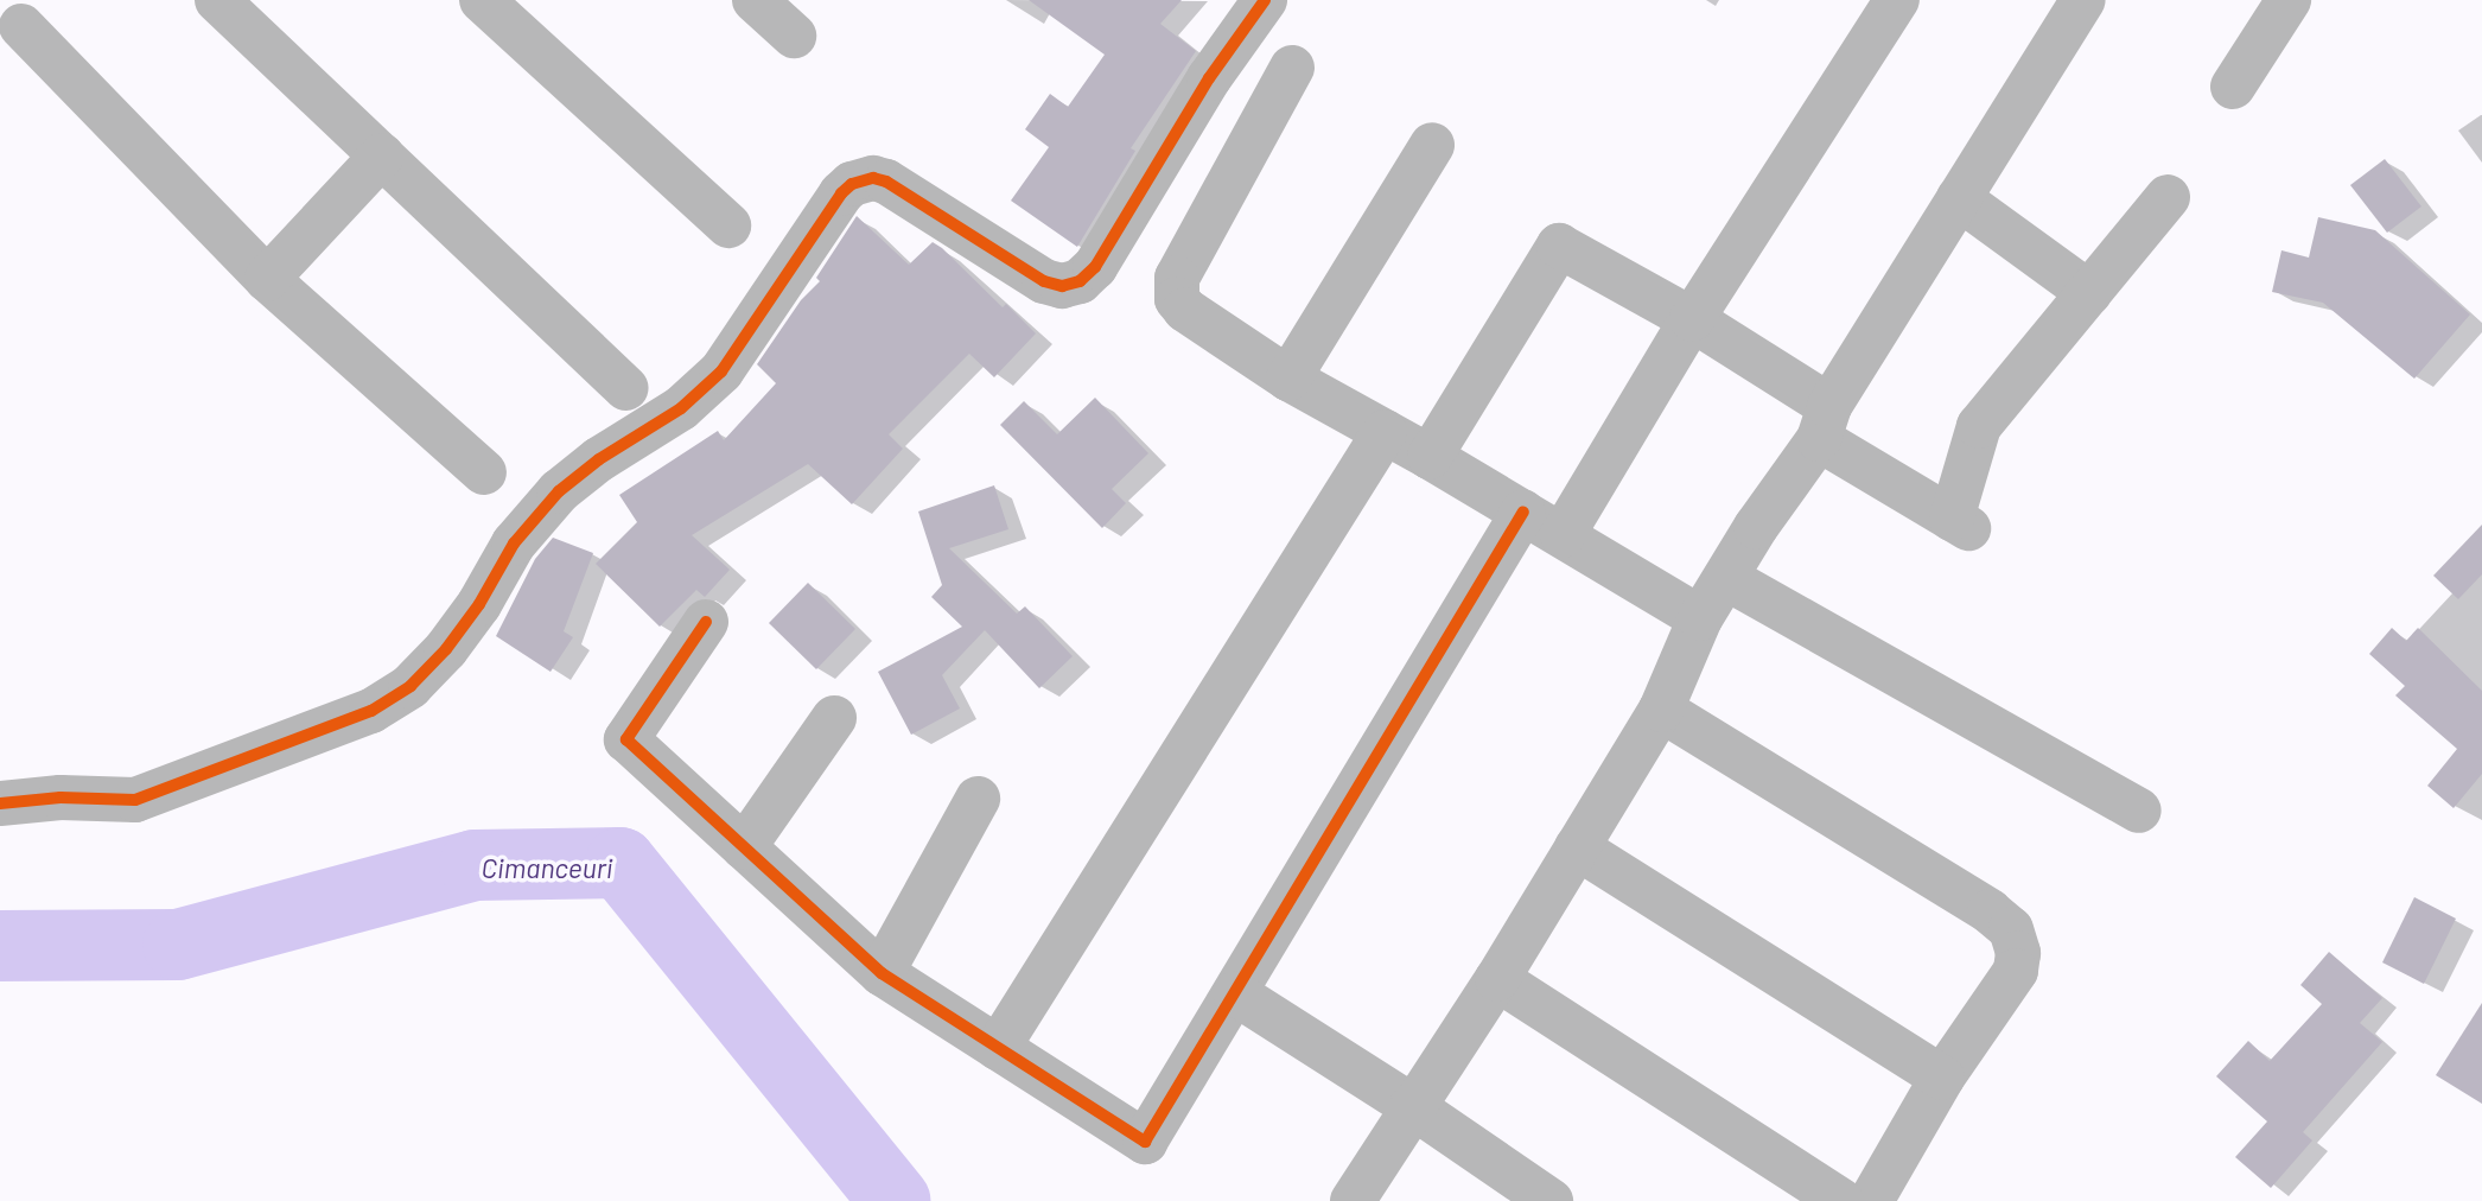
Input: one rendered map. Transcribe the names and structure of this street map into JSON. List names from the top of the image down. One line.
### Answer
{"water":["Cimanceuri"]}
